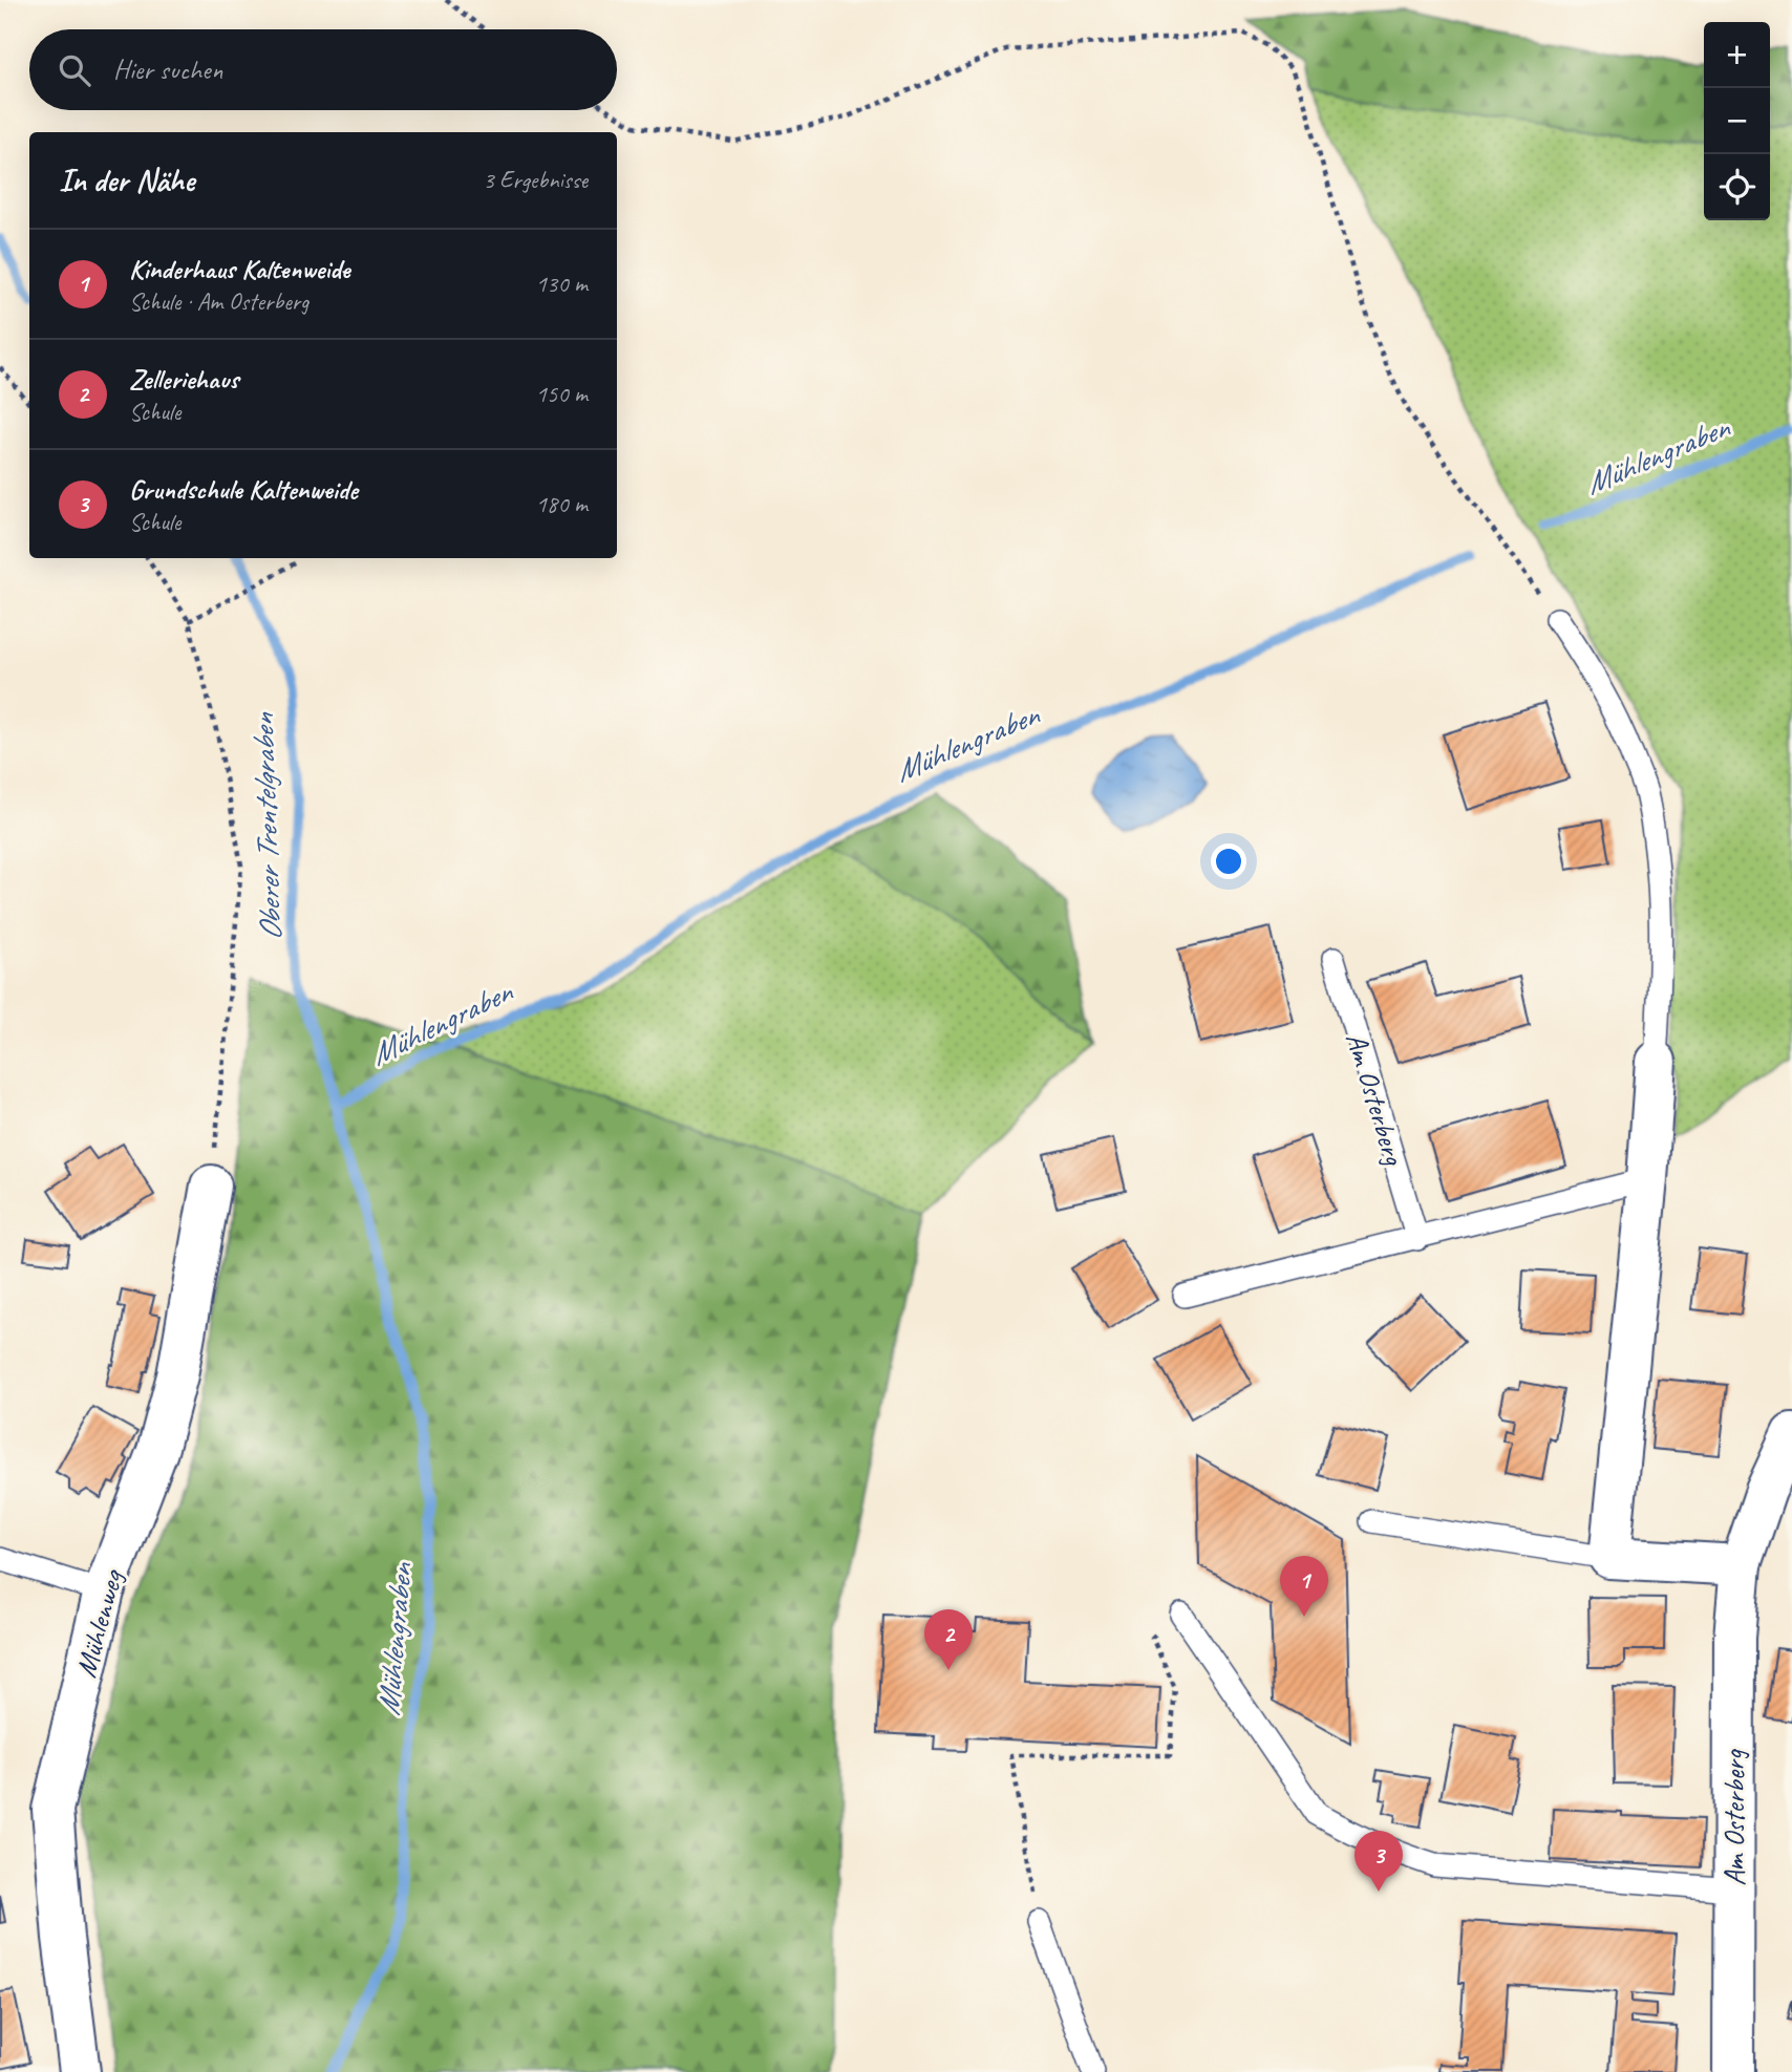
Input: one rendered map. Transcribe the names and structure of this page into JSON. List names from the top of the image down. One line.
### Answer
{"streets":{"street":["Am Osterberg","Mühlenweg"]},"water":["Mühlengraben","Oberer Trentelgraben"],"page":{"map_buttons":["+","−"],"search":"Hier suchen","heading":["In der Nähe","3 Ergebnisse"],"list":[{"mark":"1","name":"Kinderhaus Kaltenweide","note":"Schule · Am Osterberg","value":"130 m"},{"mark":"2","name":"Zelleriehaus","note":"Schule","value":"150 m"},{"mark":"3","name":"Grundschule Kaltenweide","note":"Schule","value":"180 m"}],"pins":["1","2","3"]}}
